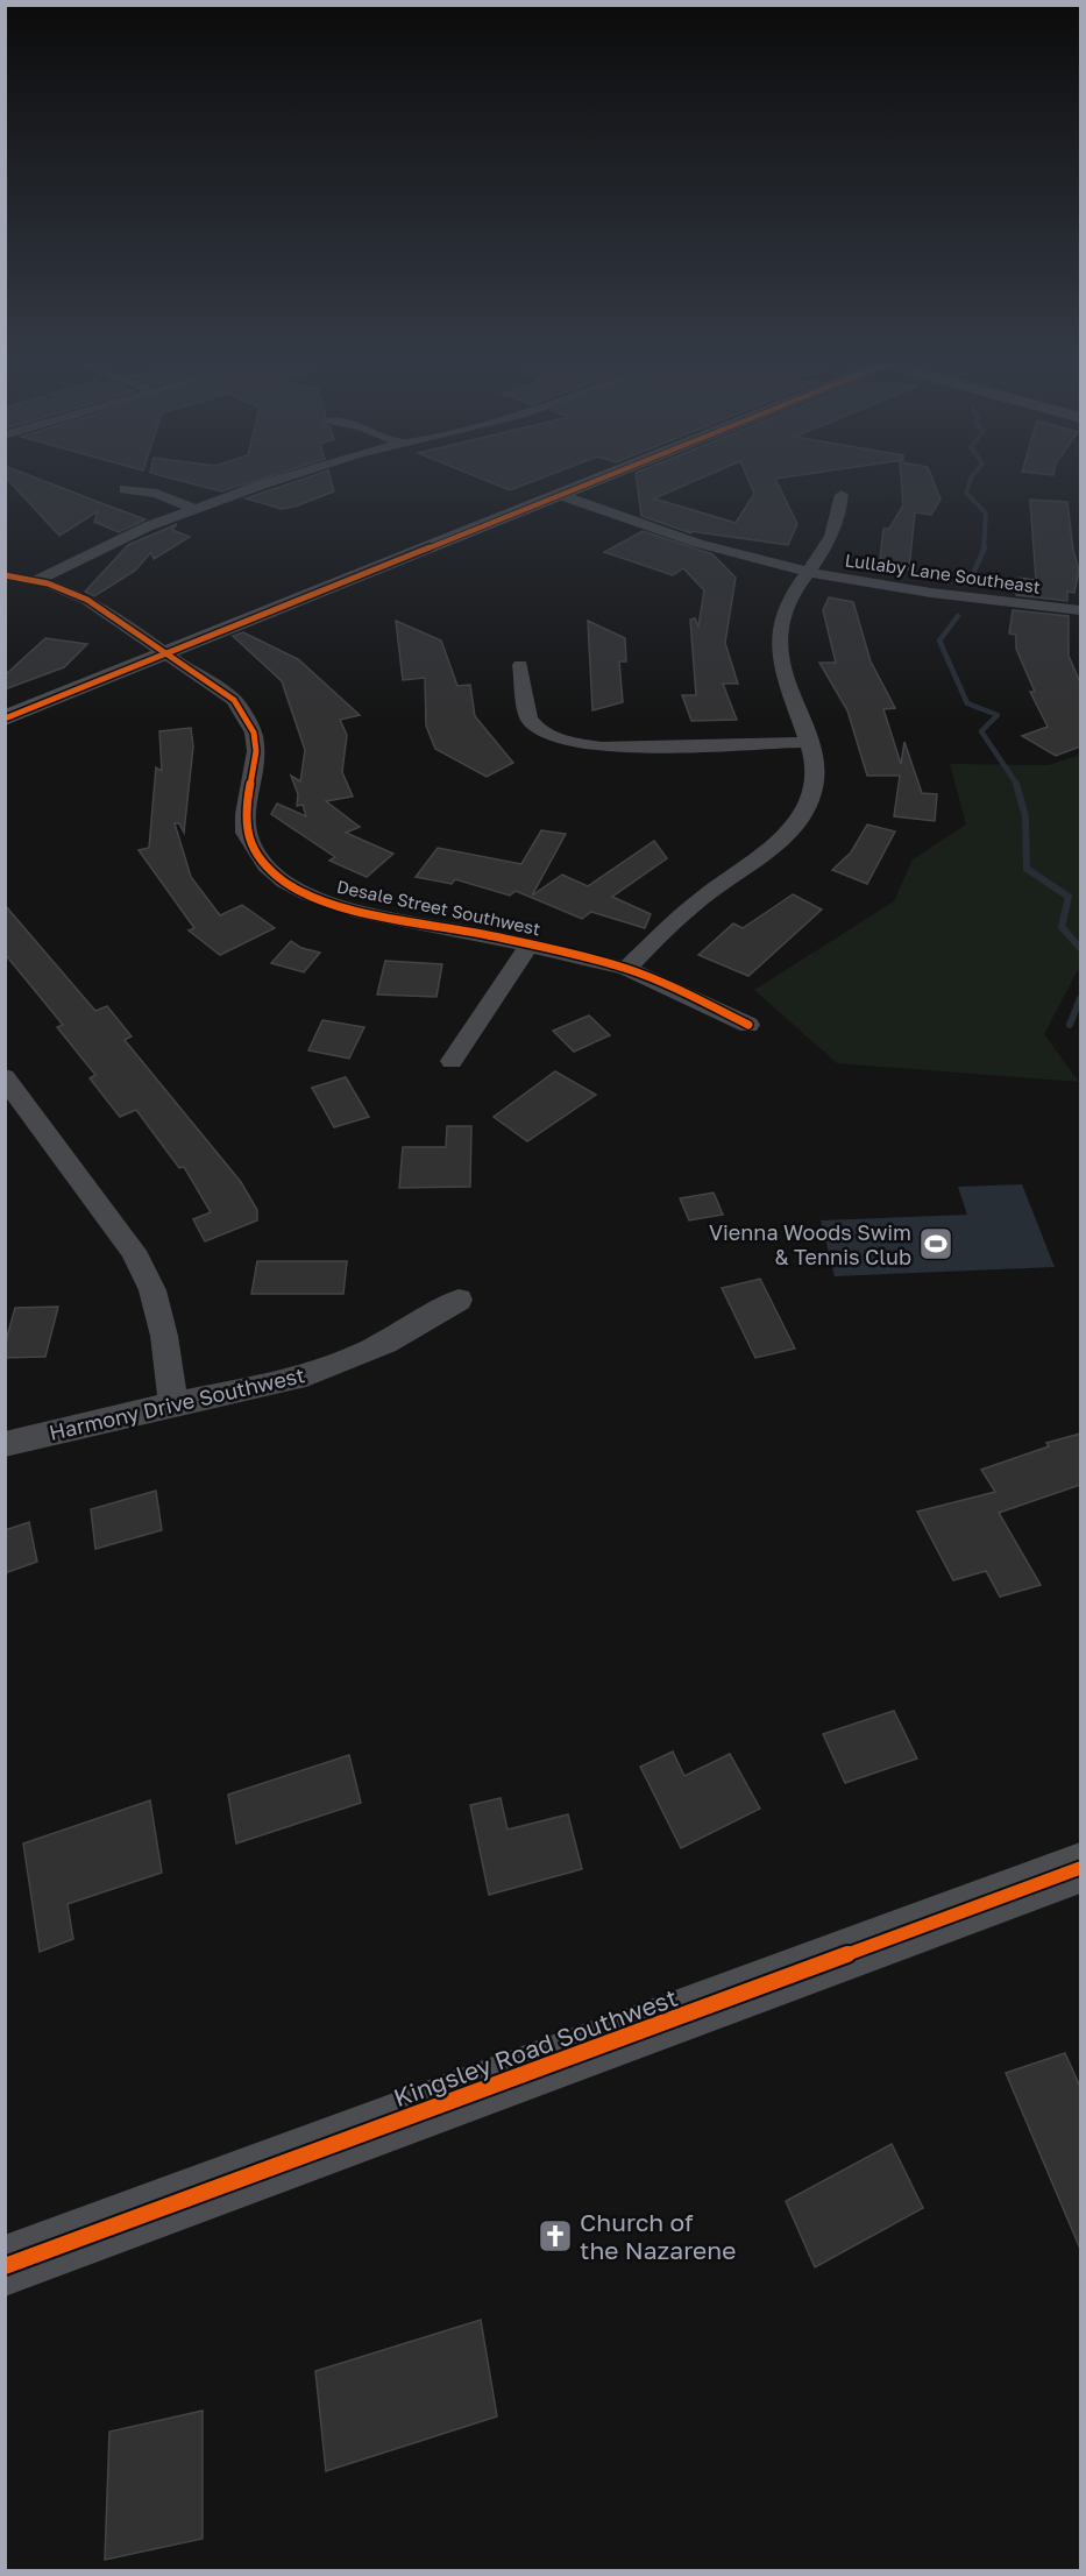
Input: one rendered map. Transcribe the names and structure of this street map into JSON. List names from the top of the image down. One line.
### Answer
{"streets":{"street":["Lullaby Lane Southeast","Desale Street Southwest","Harmony Drive Southwest","Kingsley Road Southwest"]},"places":{"sports":["Vienna Woods Swim & Tennis Club"],"church":["Church of the Nazarene"]}}
